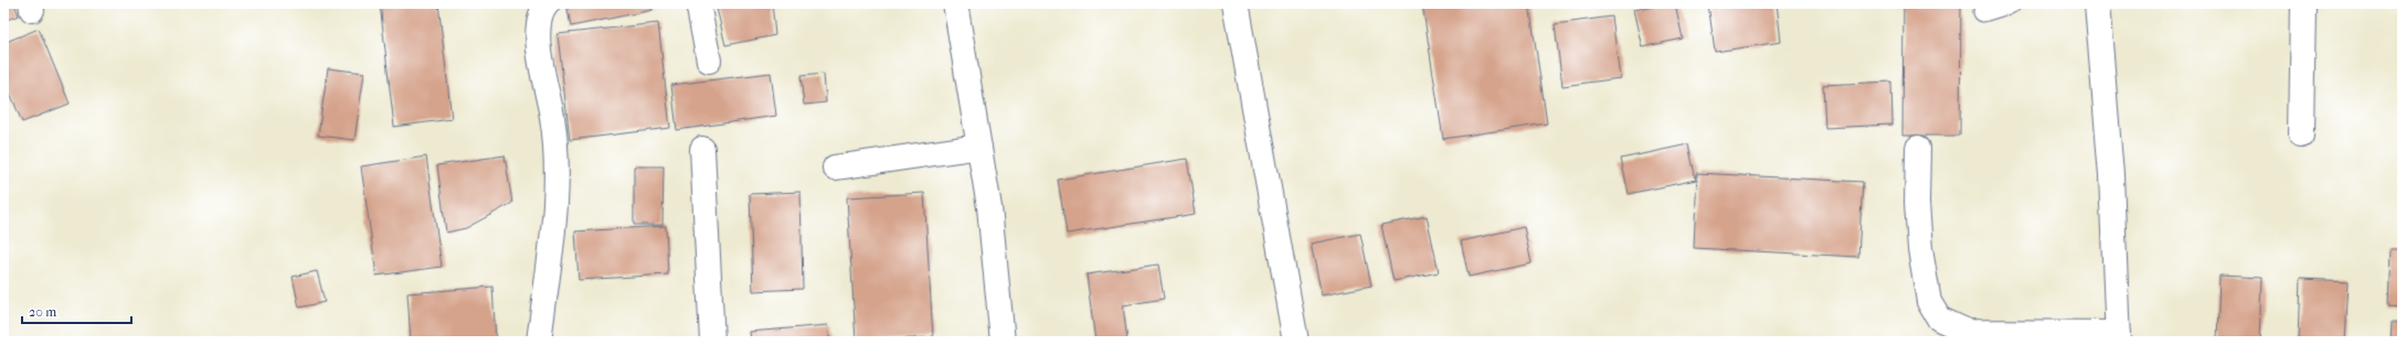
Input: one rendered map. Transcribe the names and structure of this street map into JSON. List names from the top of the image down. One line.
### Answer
{"scale_bar":"20 m"}
